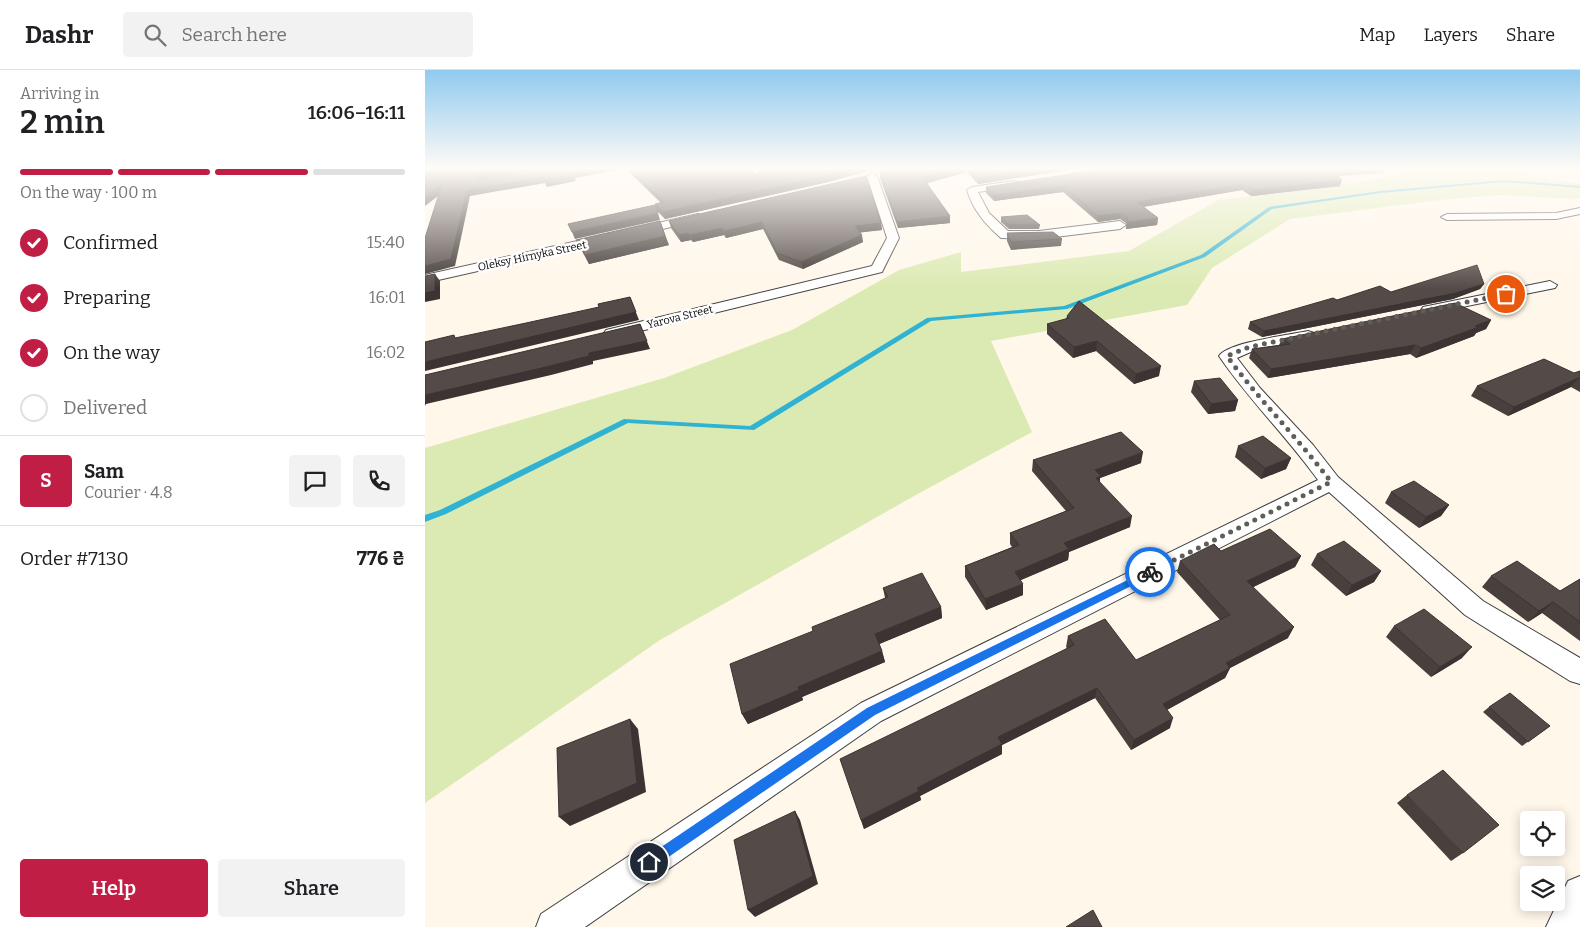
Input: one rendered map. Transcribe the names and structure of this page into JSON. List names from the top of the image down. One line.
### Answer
{"streets":{"street":["Oleksy Hirnyka Street","Yarova Street"]},"page":{"header":"Dashr","search":"Search here","nav":["Map","Layers","Share"],"heading":["2 min","Arriving in","16:06–16:11"],"panel":["Sam","Courier · 4.8","Order #7130","776 ₴"],"bar":"On the way · 100 m","list":[["Confirmed","15:40"],["Preparing","16:01"],["On the way","16:02"],"Delivered"],"round":"S","buttons":["Help","Share"]}}
